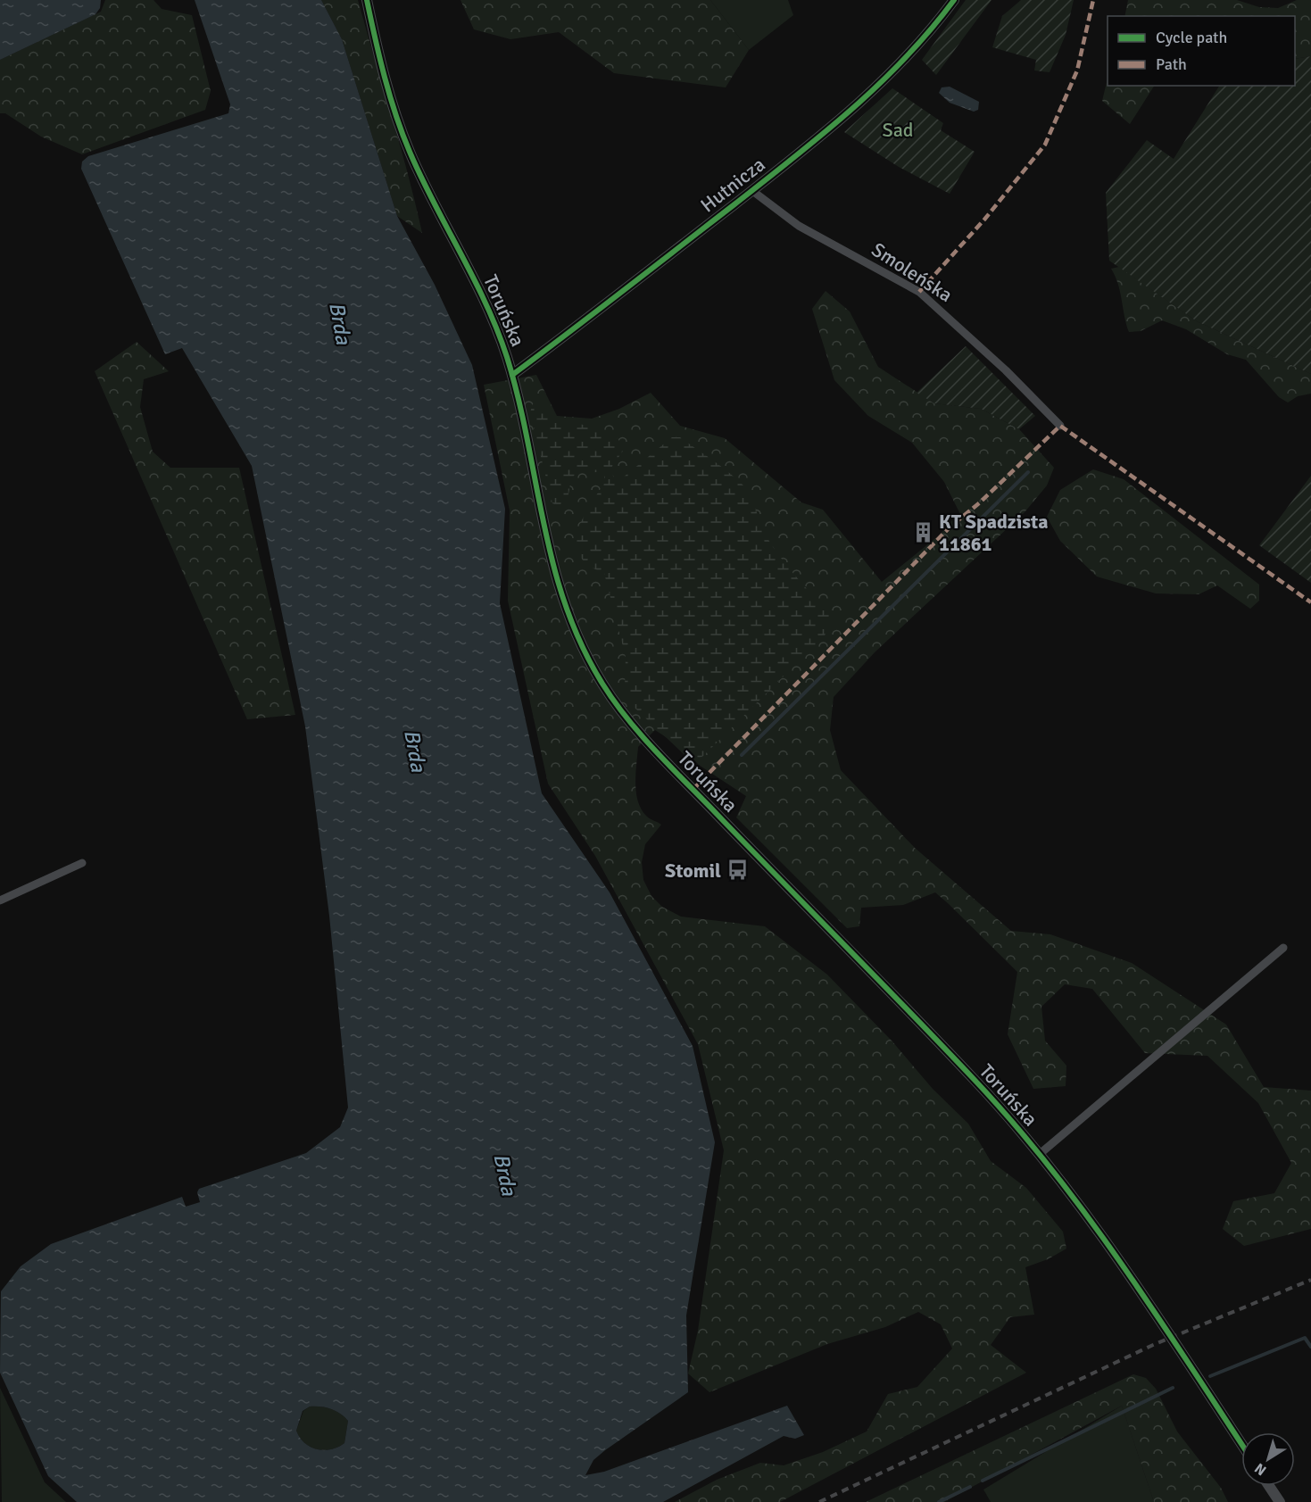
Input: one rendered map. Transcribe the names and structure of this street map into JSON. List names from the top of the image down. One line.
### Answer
{"streets":{"street":["Hutnicza","Smoleńska","Toruńska"]},"crossings":[["Hutnicza","Smoleńska"],["Hutnicza","Toruńska"]],"water":["Brda"],"parks":["Sad"],"places":{"building":["KT Spadzista 11861"],"bus stop":["Stomil"]},"legend":["Cycle path","Path"],"north":"bottom left"}
